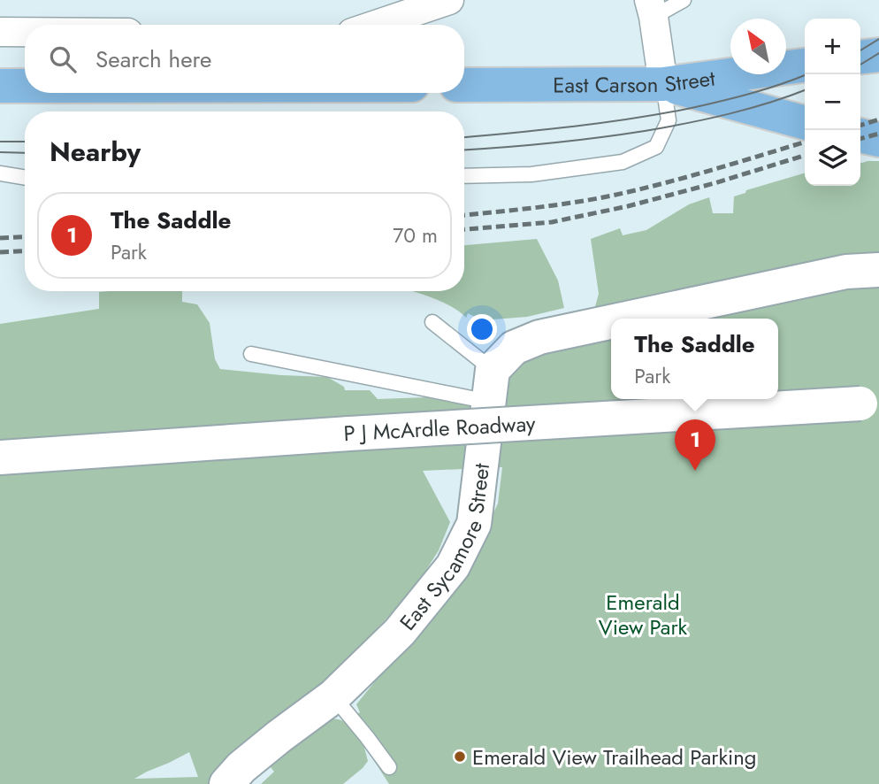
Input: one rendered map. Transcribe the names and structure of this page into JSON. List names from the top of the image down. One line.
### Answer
{"streets":{"main road":["East Carson Street"],"street":["P J McArdle Roadway","East Sycamore Street"]},"parks":["Emerald View Park"],"places":["Emerald View Trailhead Parking"],"north":"top left","page":{"map_buttons":["+","−"],"search":"Search here","heading":"Nearby","list":[{"mark":"1","name":"The Saddle","note":"Park","value":"70 m"}],"popup":["The Saddle","Park"],"pins":"1"}}
